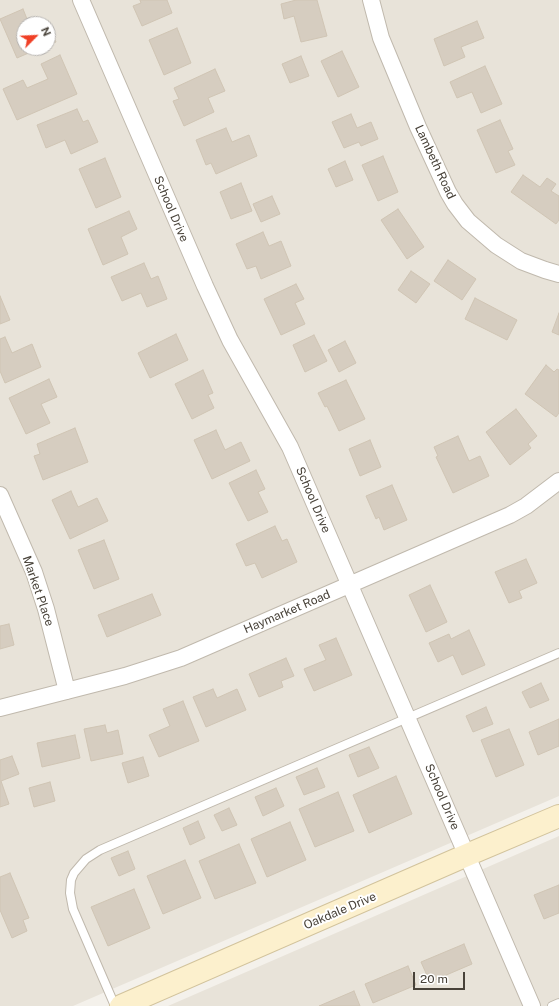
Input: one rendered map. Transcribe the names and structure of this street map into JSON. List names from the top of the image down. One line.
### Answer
{"streets":{"street":["Lambeth Road","School Drive","Market Place","Haymarket Road","Oakdale Drive"]},"crossings":[["School Drive","Haymarket Road"],["School Drive","Oakdale Drive"],["Market Place","Haymarket Road"]],"scale_bar":"20 m","north":"top right"}
